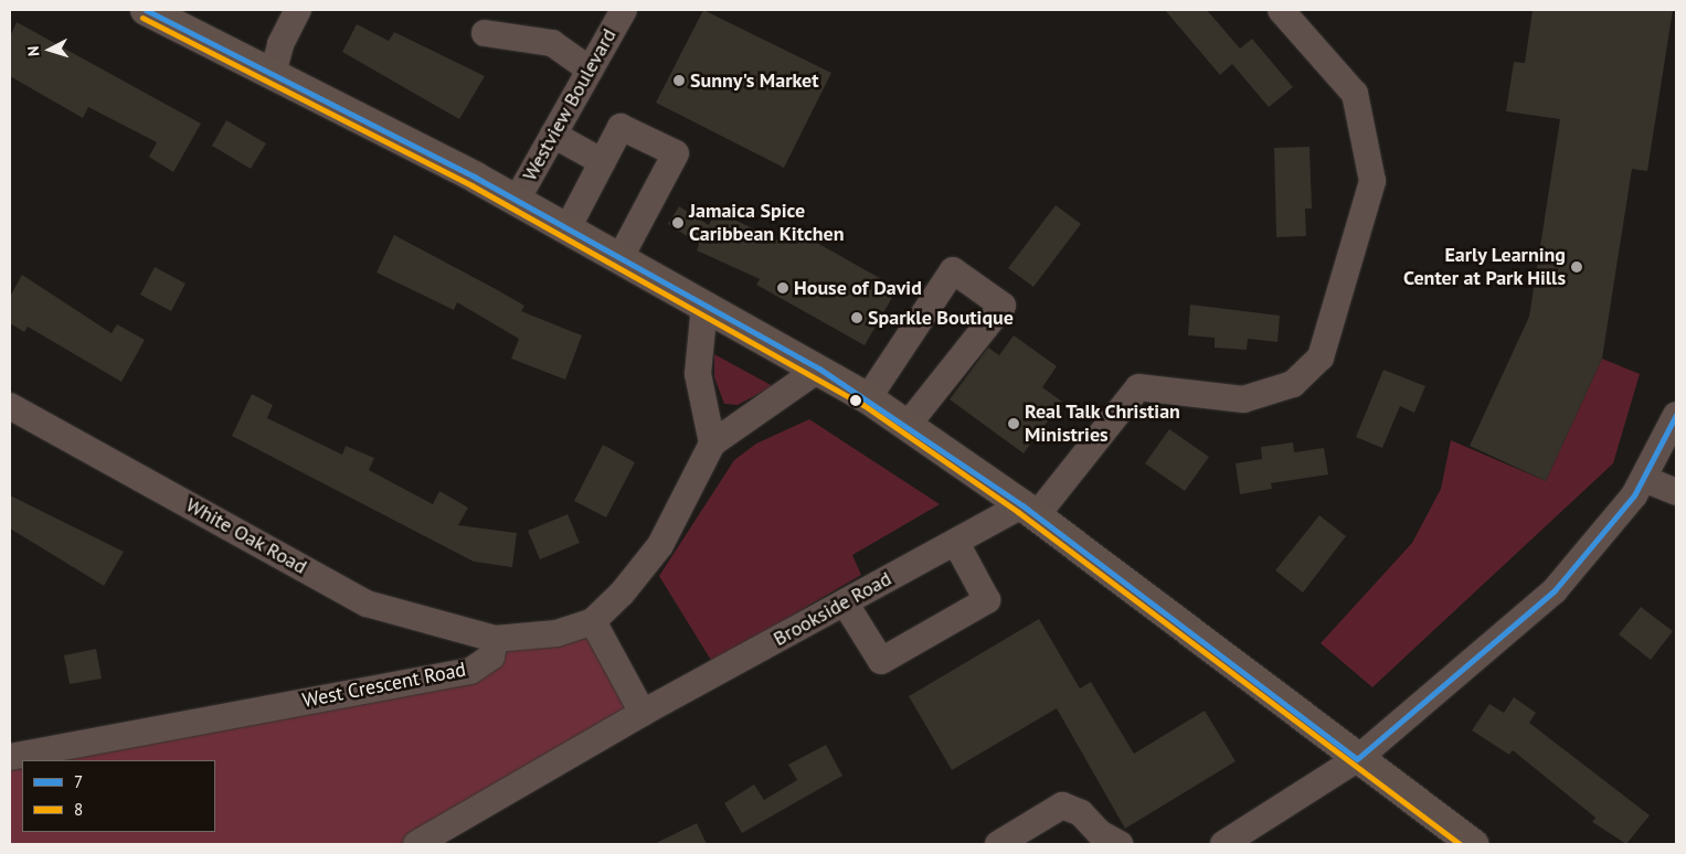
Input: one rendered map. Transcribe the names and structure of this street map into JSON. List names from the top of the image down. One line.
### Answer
{"streets":{"street":["Westview Boulevard","White Oak Road","Brookside Road","West Crescent Road"]},"crossings":[["White Oak Road","West Crescent Road"]],"places":["Sunny's Market","Jamaica Spice Caribbean Kitchen","Early Learning Center at Park Hills","House of David","Sparkle Boutique","Real Talk Christian Ministries"],"lines":["transit line 7","transit line 8"],"legend":["7","8"],"north":"left"}
